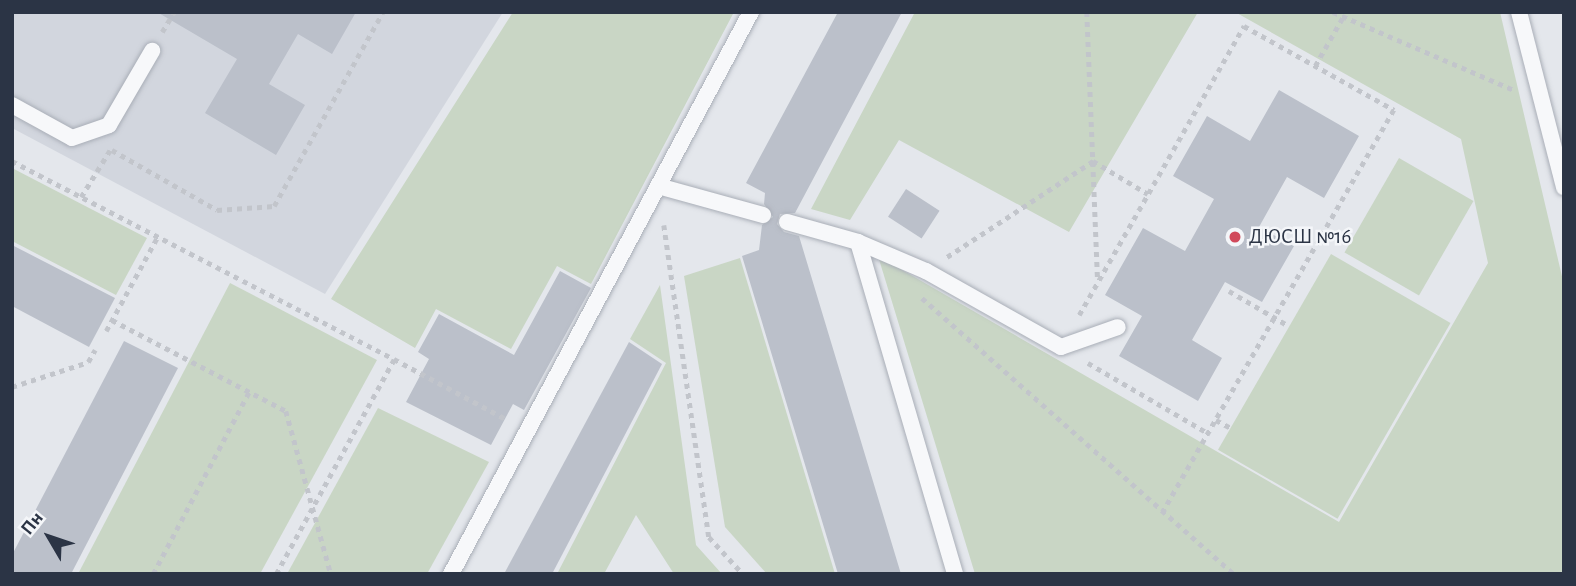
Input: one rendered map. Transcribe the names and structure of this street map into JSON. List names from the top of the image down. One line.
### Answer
{"places":["ДЮСШ №16"],"north":"top left"}
